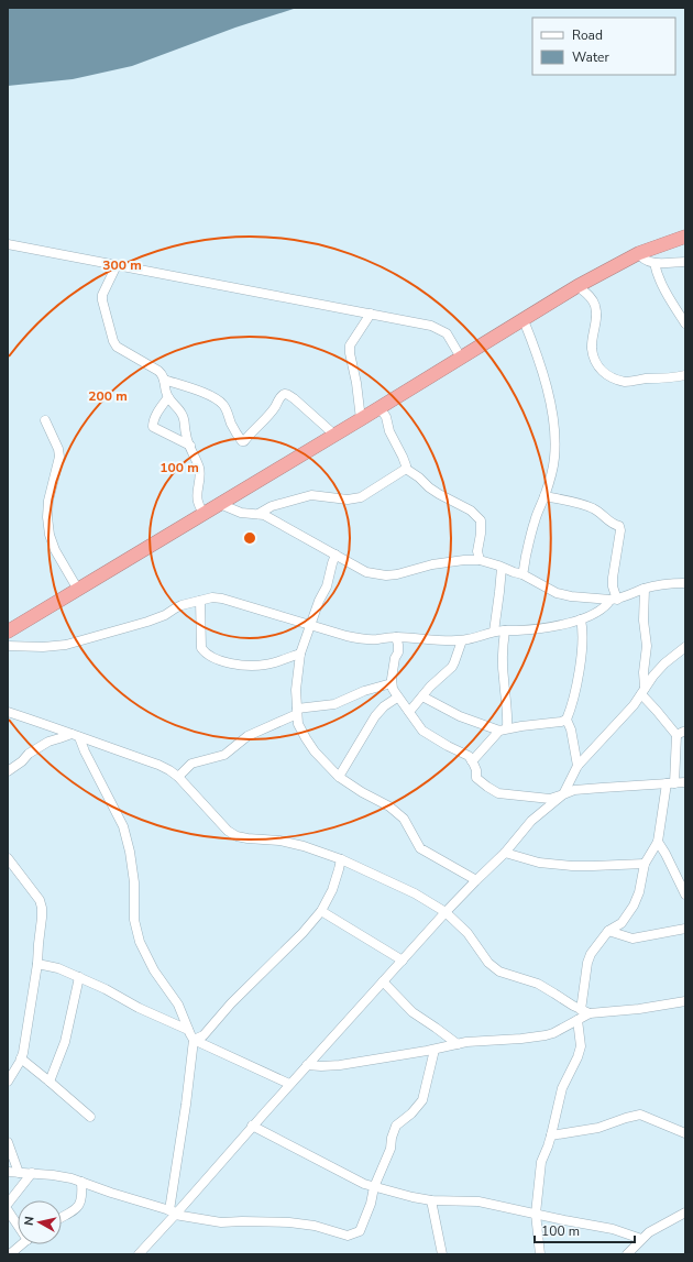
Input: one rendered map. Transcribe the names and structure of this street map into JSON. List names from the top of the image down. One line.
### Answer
{"legend":["Road","Water"],"scale_bar":"100 m","north":"left","rings":["300 m","200 m","100 m"]}
